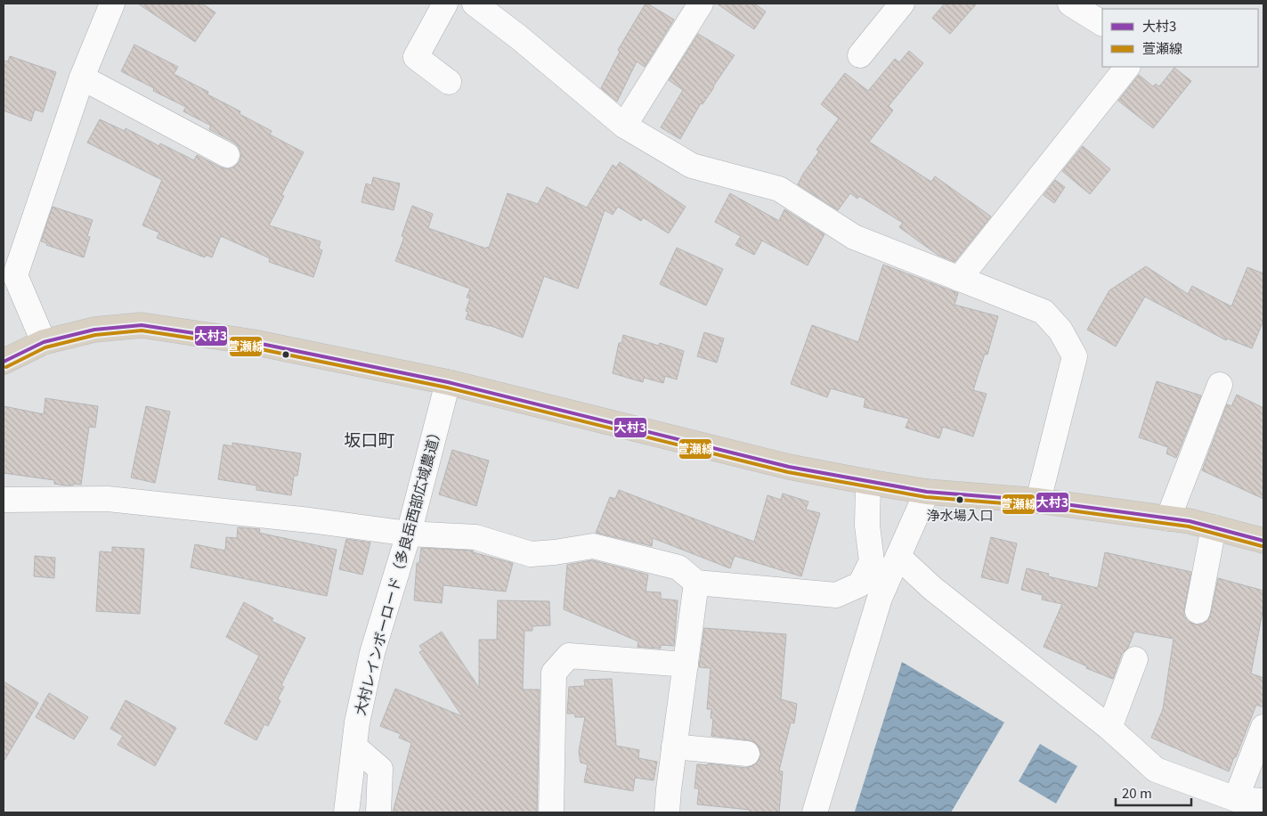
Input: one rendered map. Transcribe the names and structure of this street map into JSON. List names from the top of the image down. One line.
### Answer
{"streets":{"street":["大村レインボーロード（多良岳西部広域農道）"]},"districts":["坂口町"],"places":["浄水場入口"],"lines":["transit line 大村3","transit line 萱瀬線"],"legend":["大村3","萱瀬線"],"scale_bar":"20 m"}
